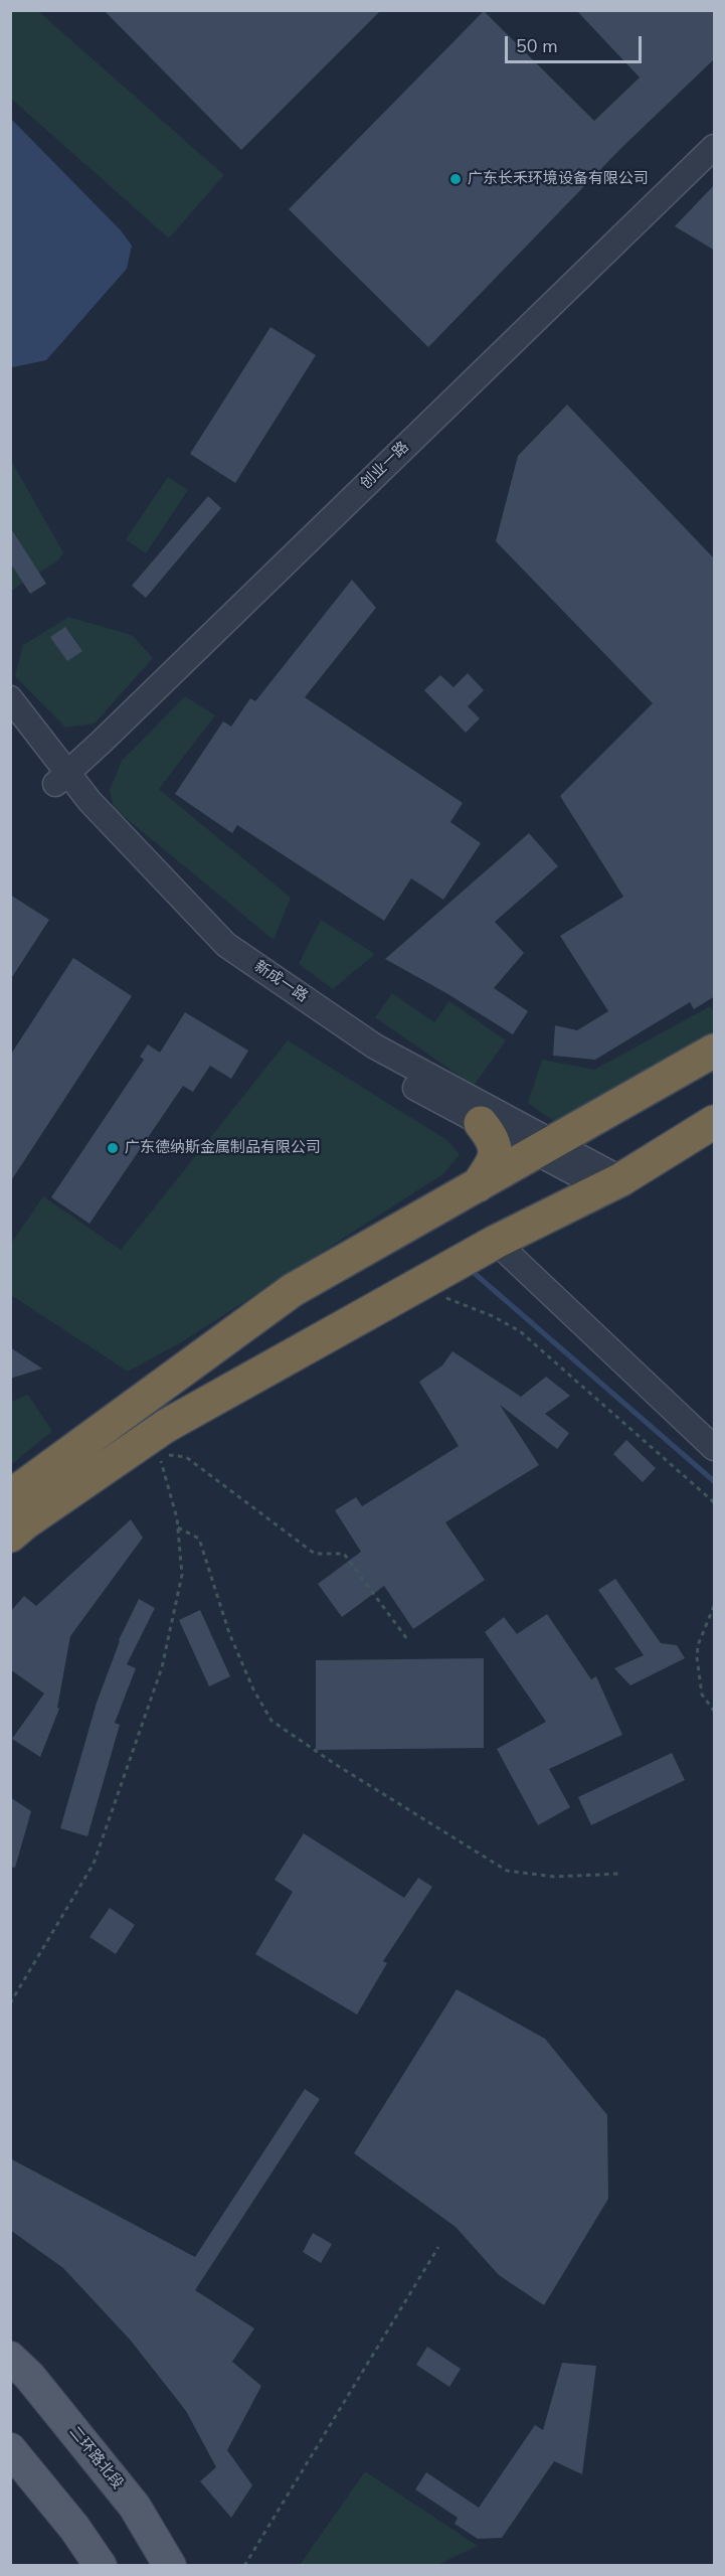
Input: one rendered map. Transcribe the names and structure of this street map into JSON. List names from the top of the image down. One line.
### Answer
{"streets":{"main road":["二环路北段"],"street":["创业一路","新成一路"]},"crossings":[["创业一路","新成一路"]],"places":["广东长禾环境设备有限公司","广东德纳斯金属制品有限公司"],"scale_bar":"50 m"}
